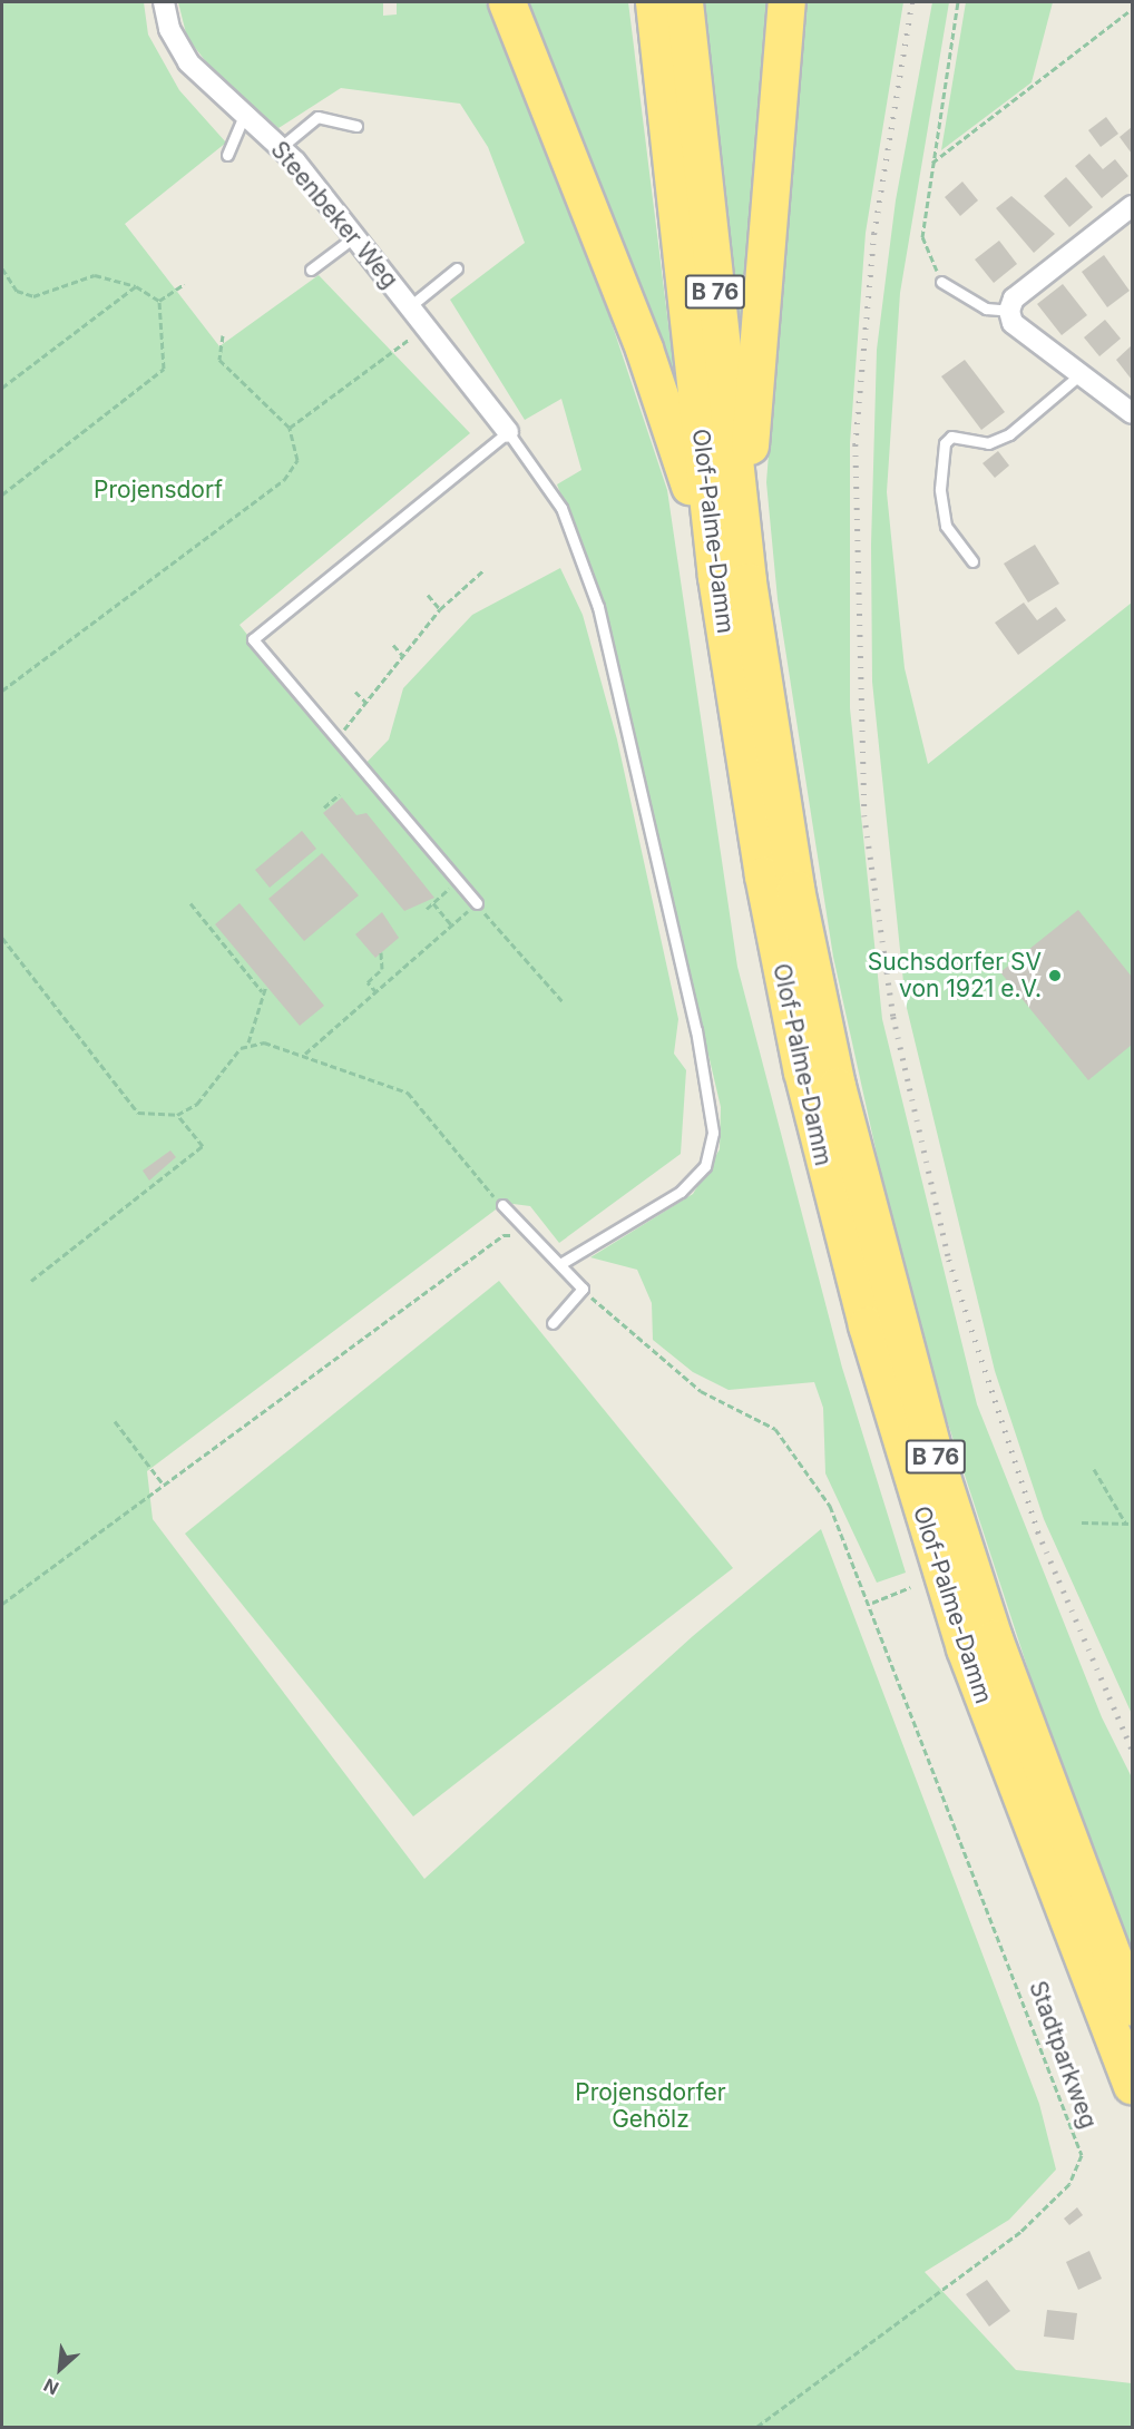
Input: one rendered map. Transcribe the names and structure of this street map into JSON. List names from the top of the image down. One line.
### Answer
{"streets":{"highway":["B 76","Olof-Palme-Damm"],"street":["Steenbeker Weg"],"path":["Stadtparkweg"]},"parks":["Projensdorf","Projensdorfer Gehölz"],"places":["Suchsdorfer SV von 1921 e.V."],"north":"bottom left"}
